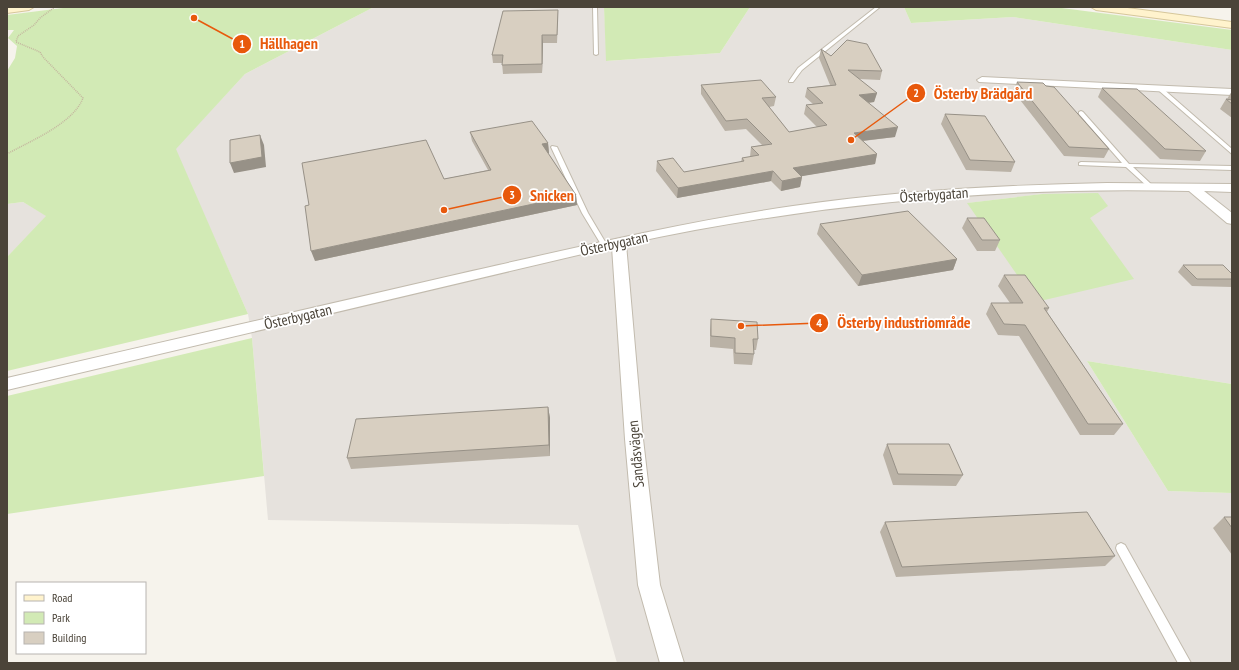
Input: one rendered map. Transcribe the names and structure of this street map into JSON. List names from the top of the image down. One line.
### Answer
{"streets":{"street":["Österbygatan","Sandåsvägen"]},"crossings":[["Österbygatan","Sandåsvägen"]],"places":["Hällhagen","Österby Brädgård","Snicken","Österby industriområde"],"legend":["Road","Park","Building"]}
